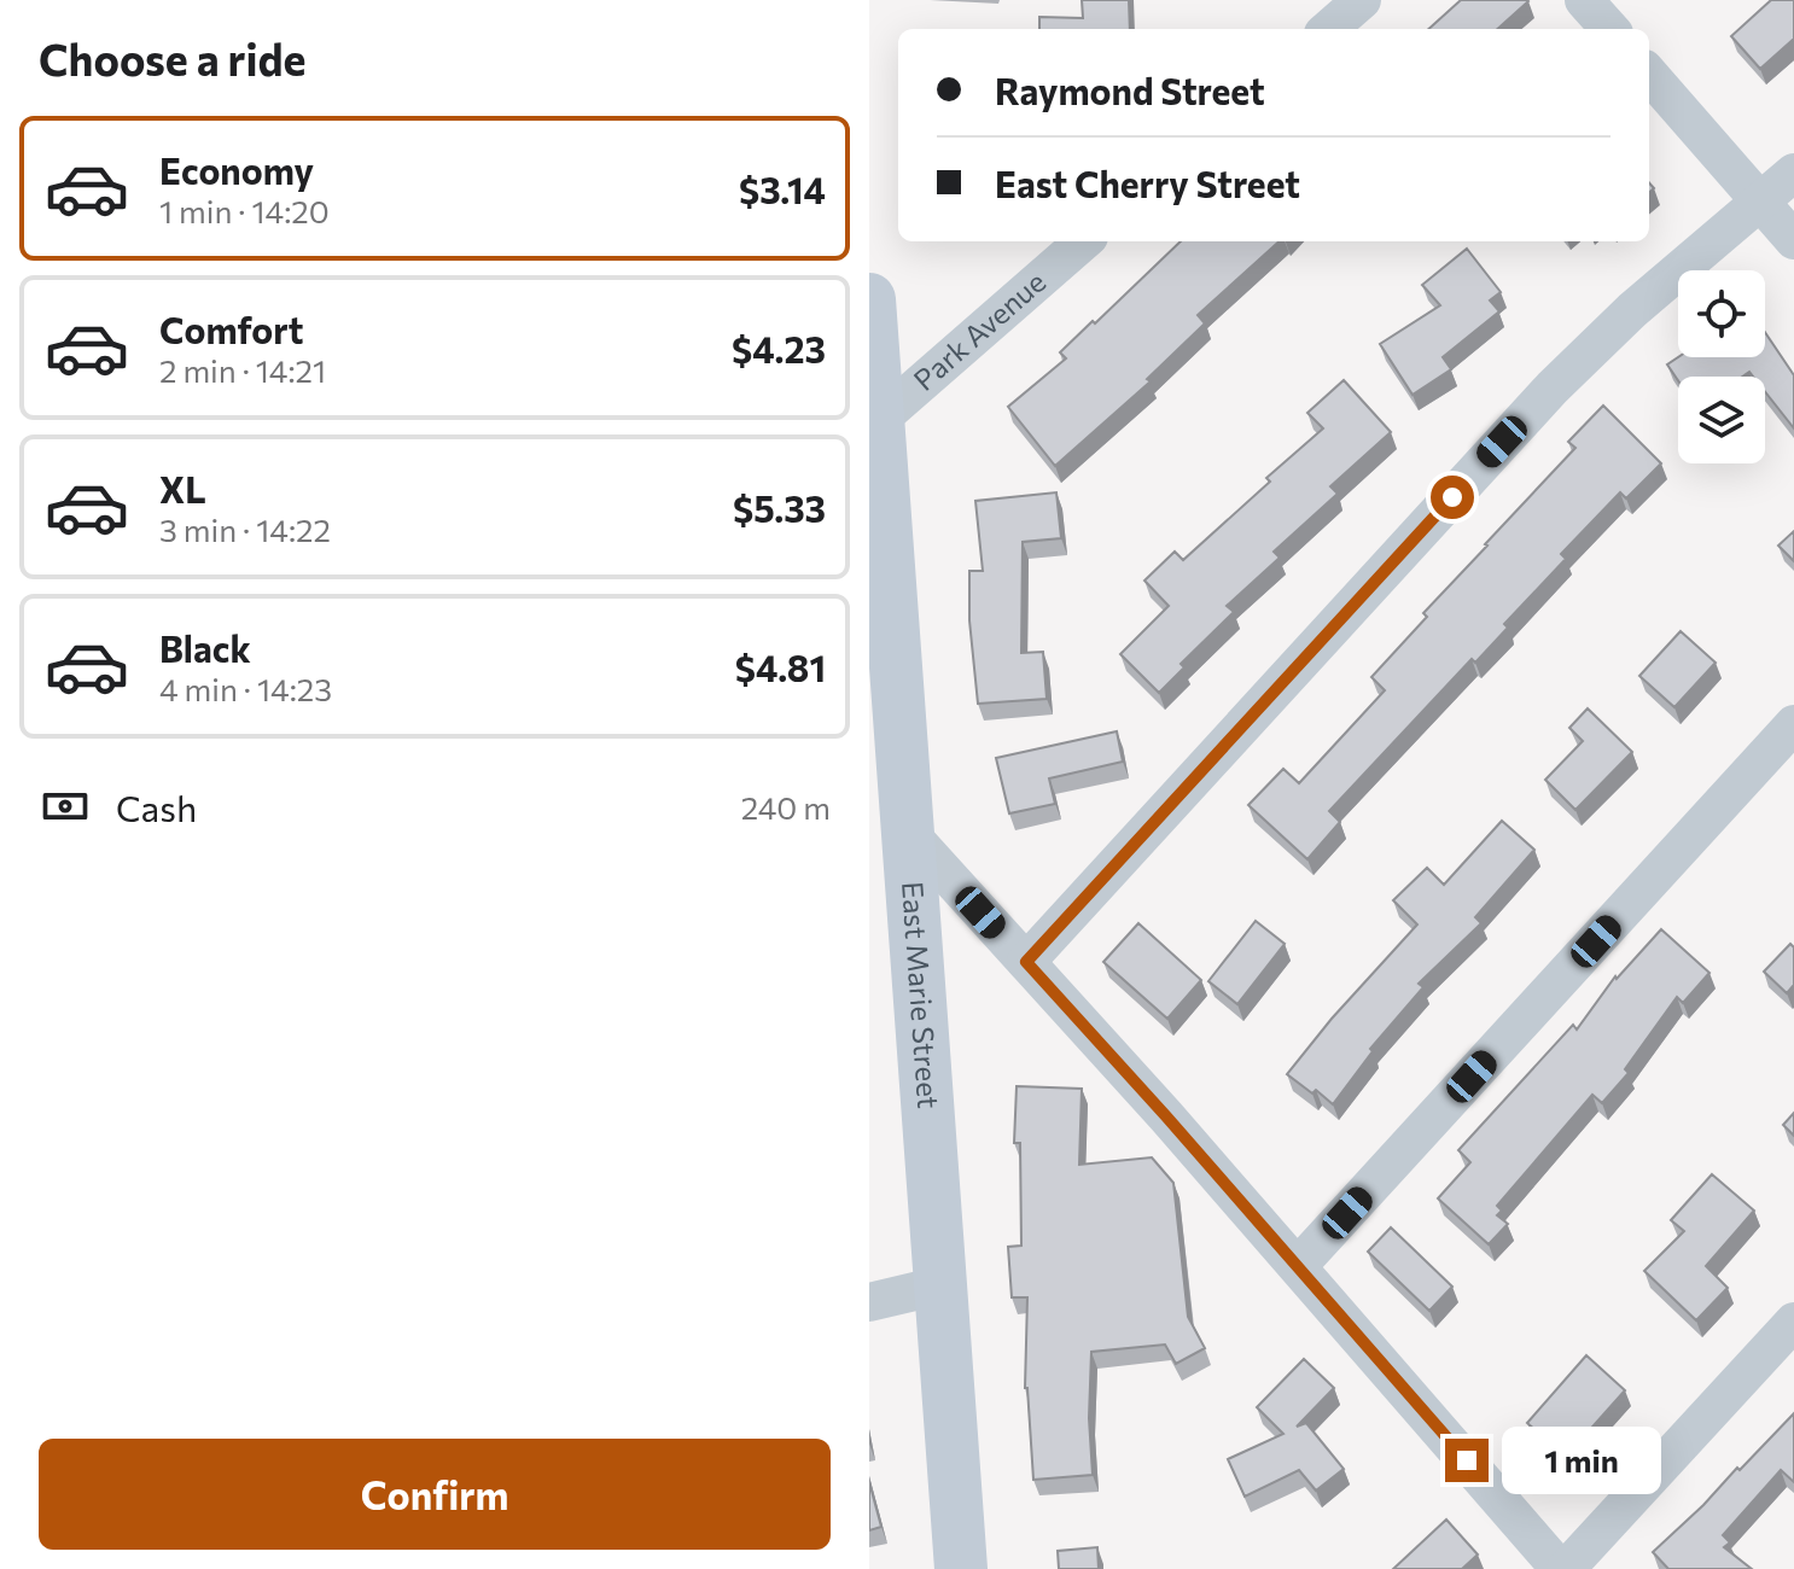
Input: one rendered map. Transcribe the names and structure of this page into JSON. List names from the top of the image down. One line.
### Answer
{"streets":{"main road":["East Marie Street"],"street":["Park Avenue"]},"crossings":[["Park Avenue","East Marie Street"]],"page":{"heading":"Choose a ride","banner":["Raymond Street","East Cherry Street"],"list":[{"name":"Economy","note":"1 min · 14:20","value":"$3.14"},{"name":"Comfort","note":"2 min · 14:21","value":"$4.23"},{"name":"XL","note":"3 min · 14:22","value":"$5.33"},{"name":"Black","note":"4 min · 14:23","value":"$4.81"}],"pay":["Cash","240 m"],"buttons":"Confirm","bubble":"1 min"}}
